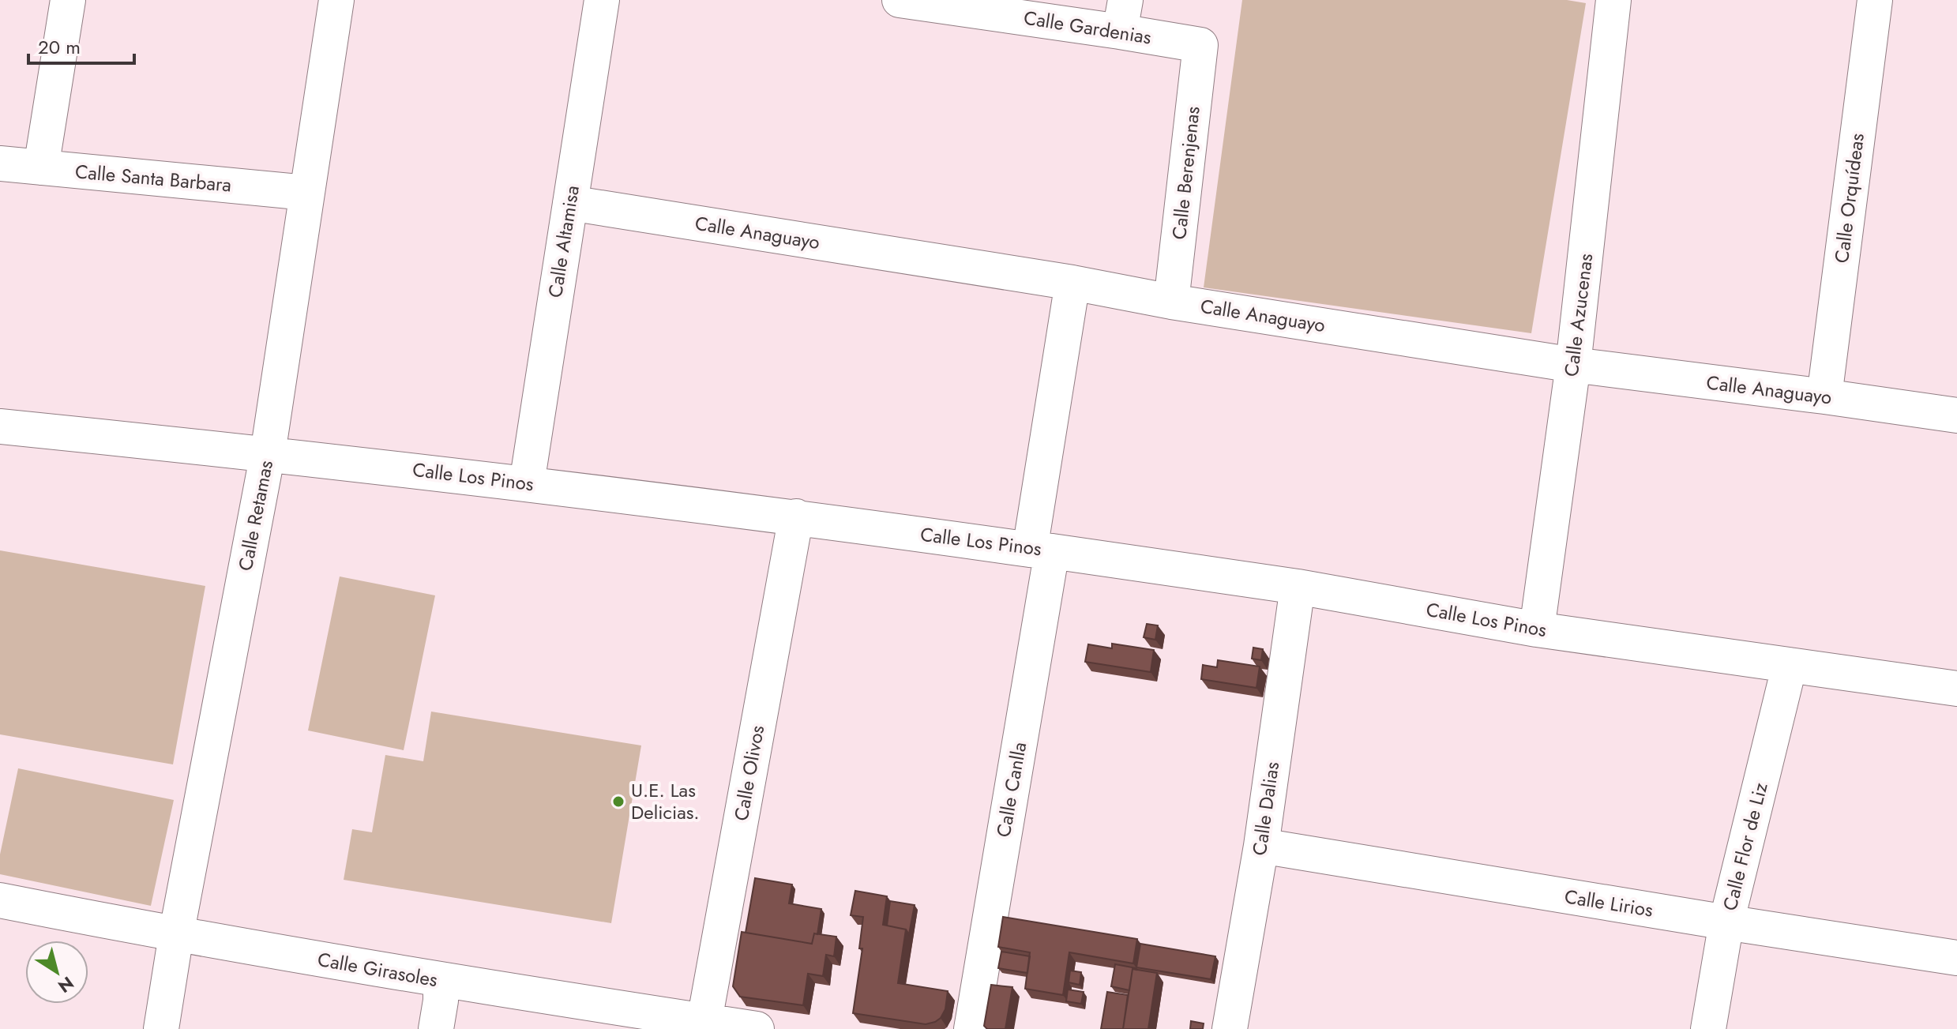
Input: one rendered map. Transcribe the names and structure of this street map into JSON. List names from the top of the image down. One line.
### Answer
{"streets":{"street":["Calle Gardenias","Calle Berenjenas","Calle Santa Barbara","Calle Orquídeas","Calle Anaguayo","Calle Altamisa","Calle Azucenas","Calle Los Pinos","Calle Retamas","Calle Olivos","Calle Canlla","Calle Dalias","Calle Flor de Liz","Calle Lirios","Calle Girasoles"]},"crossings":[["Calle Gardenias","Calle Berenjenas"],["Calle Berenjenas","Calle Anaguayo"],["Calle Santa Barbara","Calle Retamas"],["Calle Orquídeas","Calle Anaguayo"],["Calle Anaguayo","Calle Altamisa"],["Calle Anaguayo","Calle Azucenas"],["Calle Anaguayo","Calle Canlla"],["Calle Altamisa","Calle Los Pinos"],["Calle Azucenas","Calle Los Pinos"],["Calle Los Pinos","Calle Retamas"],["Calle Los Pinos","Calle Olivos"],["Calle Los Pinos","Calle Canlla"],["Calle Los Pinos","Calle Dalias"],["Calle Los Pinos","Calle Flor de Liz"],["Calle Retamas","Calle Girasoles"],["Calle Olivos","Calle Girasoles"],["Calle Dalias","Calle Lirios"],["Calle Flor de Liz","Calle Lirios"]],"places":["U.E. Las Delicias."],"scale_bar":"20 m","north":"bottom right"}
